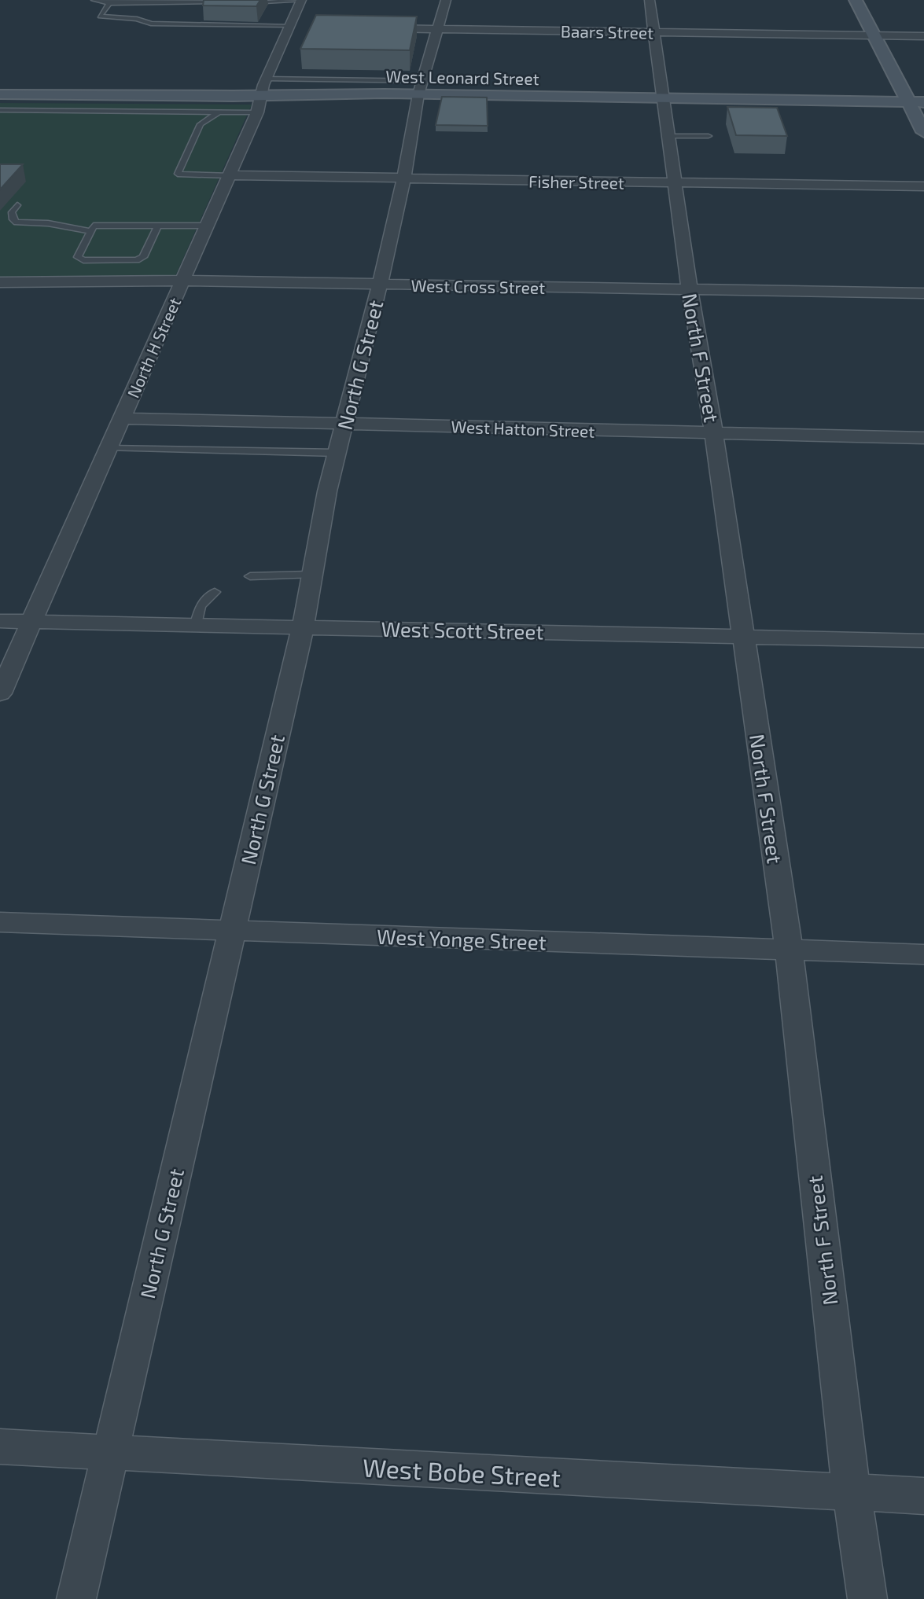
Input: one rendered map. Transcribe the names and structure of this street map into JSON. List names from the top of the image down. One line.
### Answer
{"streets":{"street":["Baars Street","West Leonard Street","Fisher Street","West Cross Street","North H Street","North F Street","North G Street","West Hatton Street","West Scott Street","West Yonge Street","West Bobe Street"]},"crossings":[["Baars Street","North F Street"],["Baars Street","North G Street"],["West Leonard Street","North H Street"],["West Leonard Street","North F Street"],["West Leonard Street","North G Street"],["Fisher Street","North H Street"],["Fisher Street","North F Street"],["Fisher Street","North G Street"],["West Cross Street","North H Street"],["West Cross Street","North F Street"],["West Cross Street","North G Street"],["North H Street","West Hatton Street"],["North H Street","West Scott Street"],["North F Street","West Hatton Street"],["North F Street","West Scott Street"],["North F Street","West Yonge Street"],["North F Street","West Bobe Street"],["North G Street","West Hatton Street"],["North G Street","West Scott Street"],["North G Street","West Yonge Street"],["North G Street","West Bobe Street"]]}
